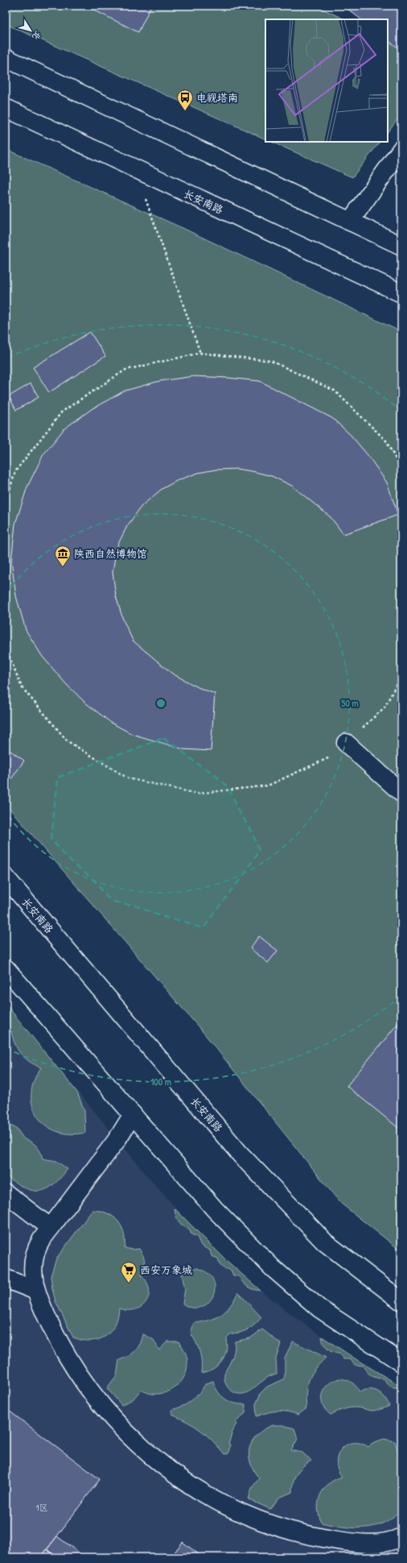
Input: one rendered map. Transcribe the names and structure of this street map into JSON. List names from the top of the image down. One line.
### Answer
{"streets":{"main road":["长安南路"]},"places":{"bus stop":["电视塔南"],"museum":["陕西自然博物馆"],"supermarket":["西安万象城"]},"house_numbers":["1区"],"north":"bottom right","rings":["50 m","100 m"]}
